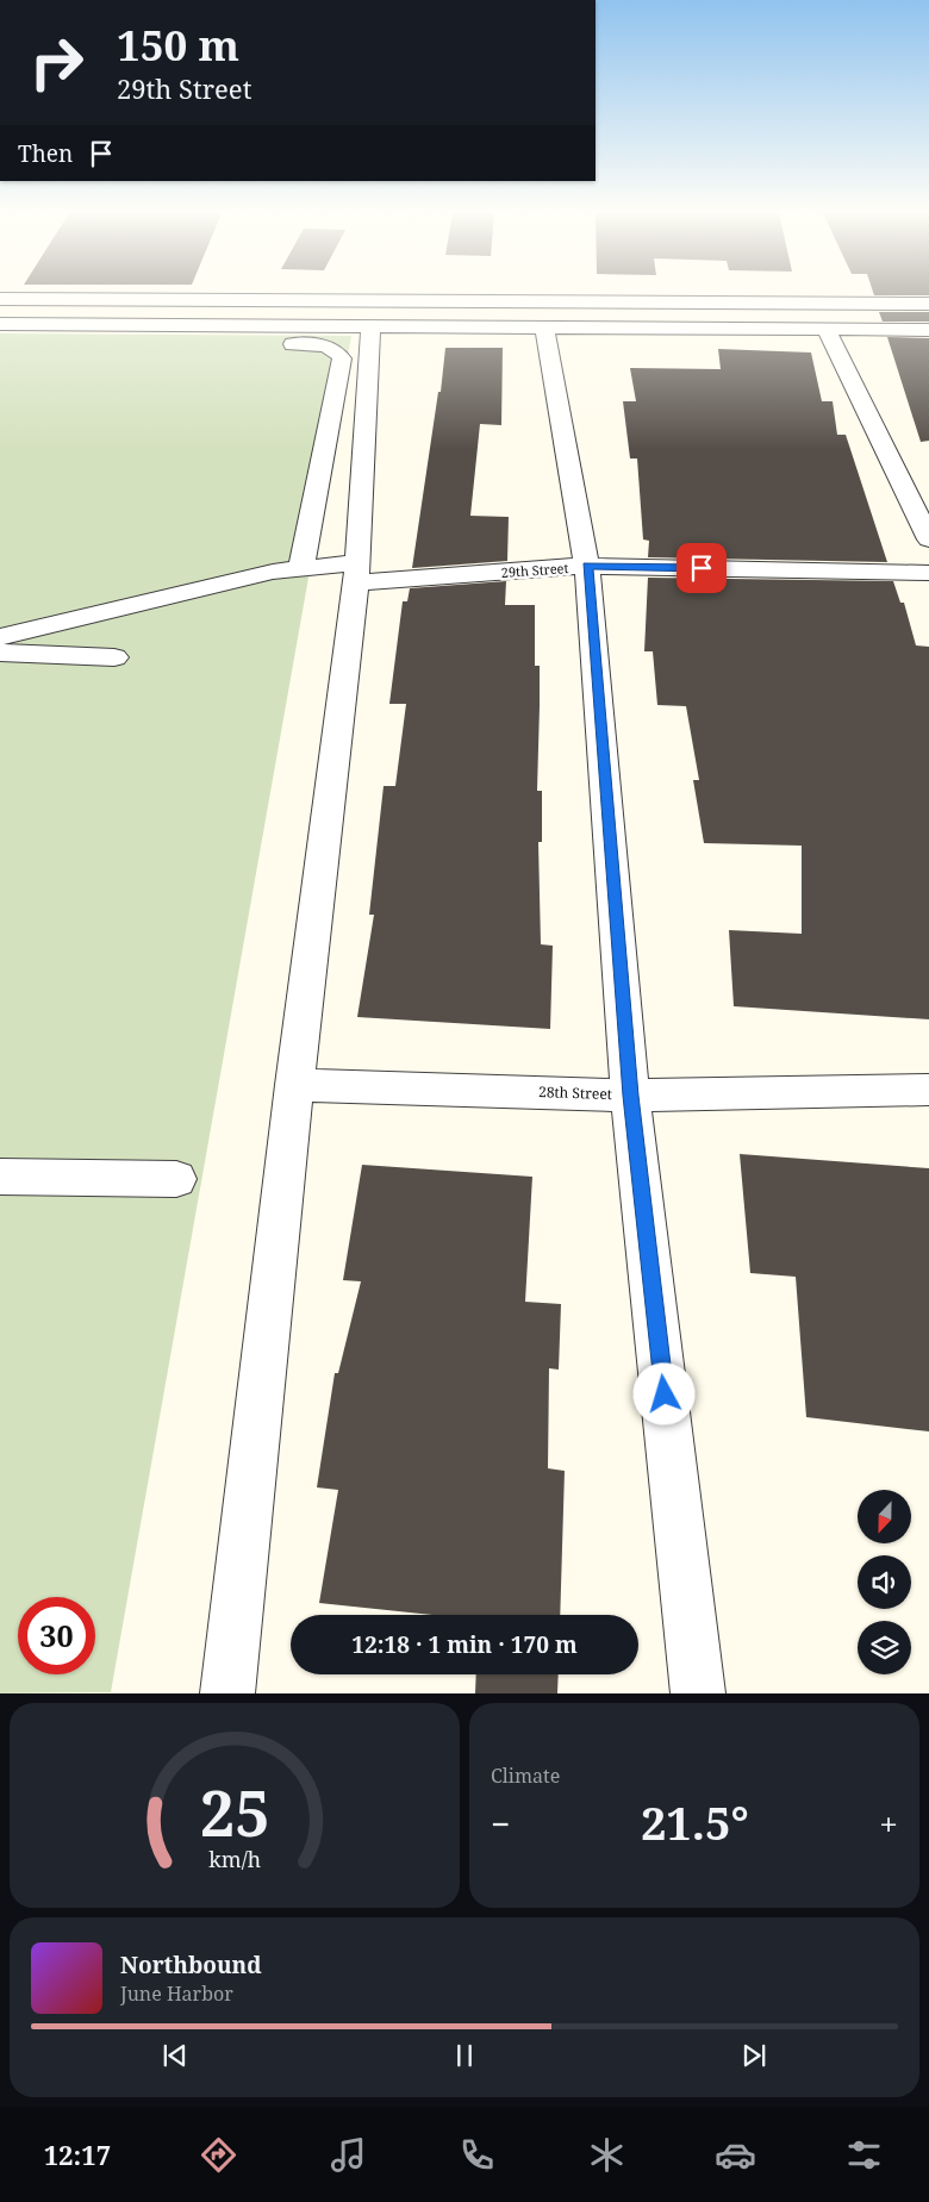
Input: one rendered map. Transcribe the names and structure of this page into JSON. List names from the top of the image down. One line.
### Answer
{"streets":{"street":["29th Street","28th Street"]},"north":"bottom","page":{"turn":["150 m","29th Street"],"then":"Then","limit":"30","trip":"12:18 · 1 min · 170 m","tile":"Climate","heat":["−","21.5°","+"],"song":["Northbound","June Harbor"],"tabs":"12:17","gauge":["25","km/h"]}}
